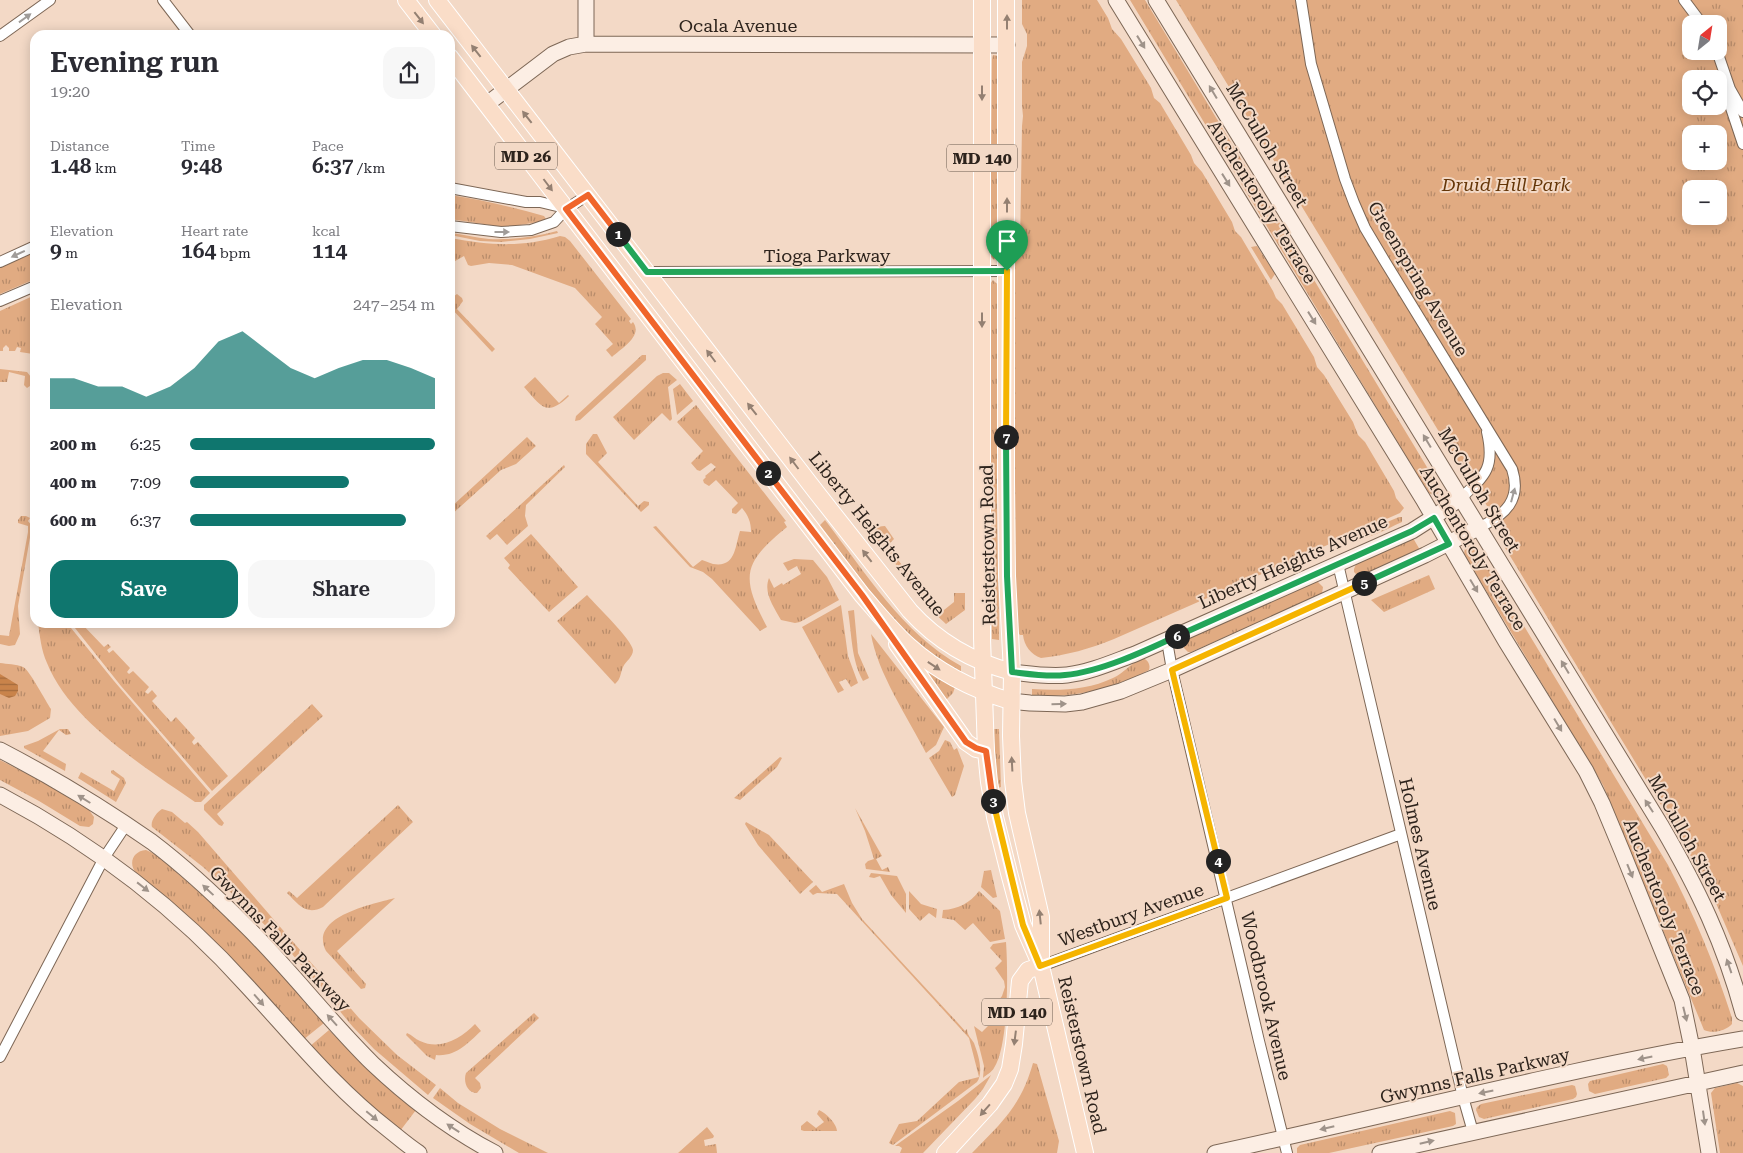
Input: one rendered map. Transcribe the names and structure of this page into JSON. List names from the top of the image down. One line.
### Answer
{"streets":{"main road":["Ocala Avenue","McCulloh Street","MD 26","MD 140","Auchentoroly Terrace","Liberty Heights Avenue","Reisterstown Road","Gwynns Falls Parkway"],"street":["Tioga Parkway","Greenspring Avenue","Holmes Avenue","Westbury Avenue","Woodbrook Avenue"]},"crossings":[["Ocala Avenue","MD 26"],["Ocala Avenue","Liberty Heights Avenue"],["Ocala Avenue","Reisterstown Road"],["McCulloh Street","Greenspring Avenue"],["McCulloh Street","Liberty Heights Avenue"],["MD 26","Reisterstown Road"],["MD 140","Reisterstown Road"],["MD 140","Westbury Avenue"],["Auchentoroly Terrace","Liberty Heights Avenue"],["Auchentoroly Terrace","Gwynns Falls Parkway"],["Tioga Parkway","Liberty Heights Avenue"],["Tioga Parkway","Reisterstown Road"],["Greenspring Avenue","Liberty Heights Avenue"],["Liberty Heights Avenue","Reisterstown Road"],["Liberty Heights Avenue","Holmes Avenue"],["Liberty Heights Avenue","Woodbrook Avenue"],["Reisterstown Road","Westbury Avenue"],["Holmes Avenue","Westbury Avenue"],["Holmes Avenue","Gwynns Falls Parkway"],["Westbury Avenue","Woodbrook Avenue"],["Gwynns Falls Parkway","Woodbrook Avenue"]],"one_way":["McCulloh Street","Auchentoroly Terrace"],"parks":["Druid Hill Park"],"north":"top right","page":{"map_buttons":["+","−"],"heading":["Evening run","19:20"],"stats":[["Distance","1.48 km"],["Time","9:48"],["Pace","6:37 /km"],["Elevation","9 m"],["Heart rate","164 bpm"],["kcal","114"]],"pins":["1","7","2","5","6","3","4"],"chart":["Elevation","247–254 m"],"list":[{"name":"200 m","note":"6:25"},{"name":"400 m","note":"7:09"},{"name":"600 m","note":"6:37"}],"buttons":["Save","Share"]}}
